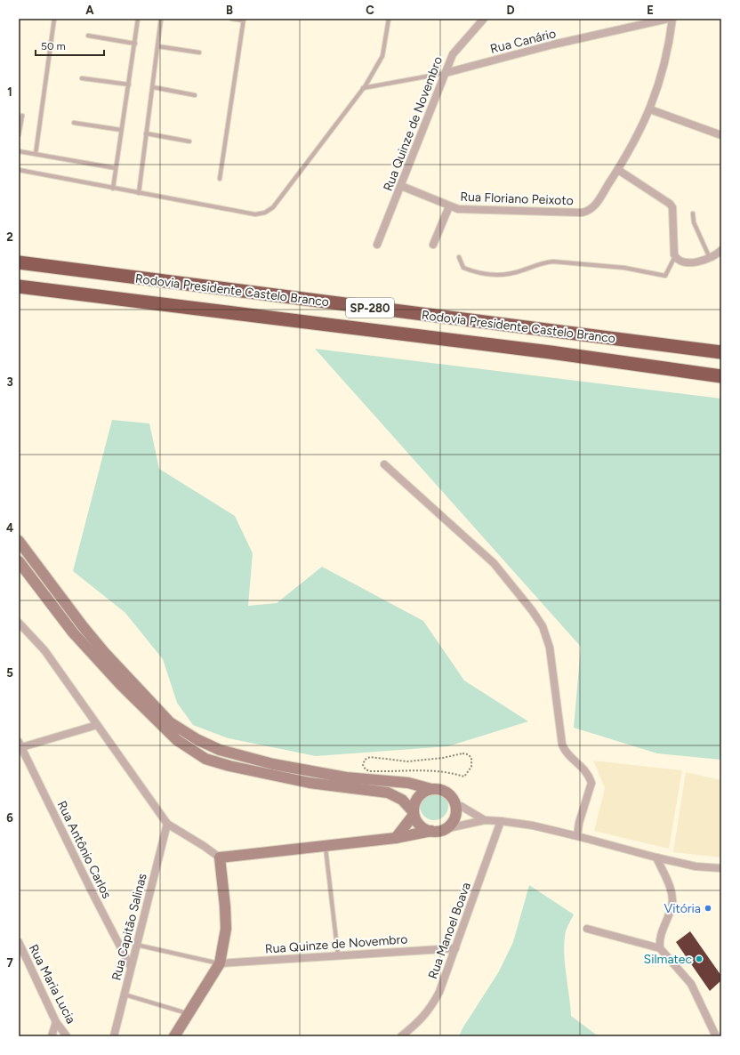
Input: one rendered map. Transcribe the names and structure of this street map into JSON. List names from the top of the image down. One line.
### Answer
{"streets":{"highway":["Rodovia Presidente Castelo Branco","SP-280"],"street":["Rua Canário","Rua Quinze de Novembro","Rua Floriano Peixoto","Rua Antônio Carlos","Rua Capitão Salinas","Rua Manoel Boava","Rua Maria Lucia"]},"crossings":[["Rua Canário","Rua Quinze de Novembro"],["Rua Quinze de Novembro","Rua Floriano Peixoto"],["Rua Quinze de Novembro","Rua Manoel Boava"],["Rua Antônio Carlos","Rua Capitão Salinas"]],"places":["Vitória","Silmatec"],"scale_bar":"50 m","grid":{"columns":["A","B","C","D","E"],"rows":["1","2","3","4","5","6","7"]}}
